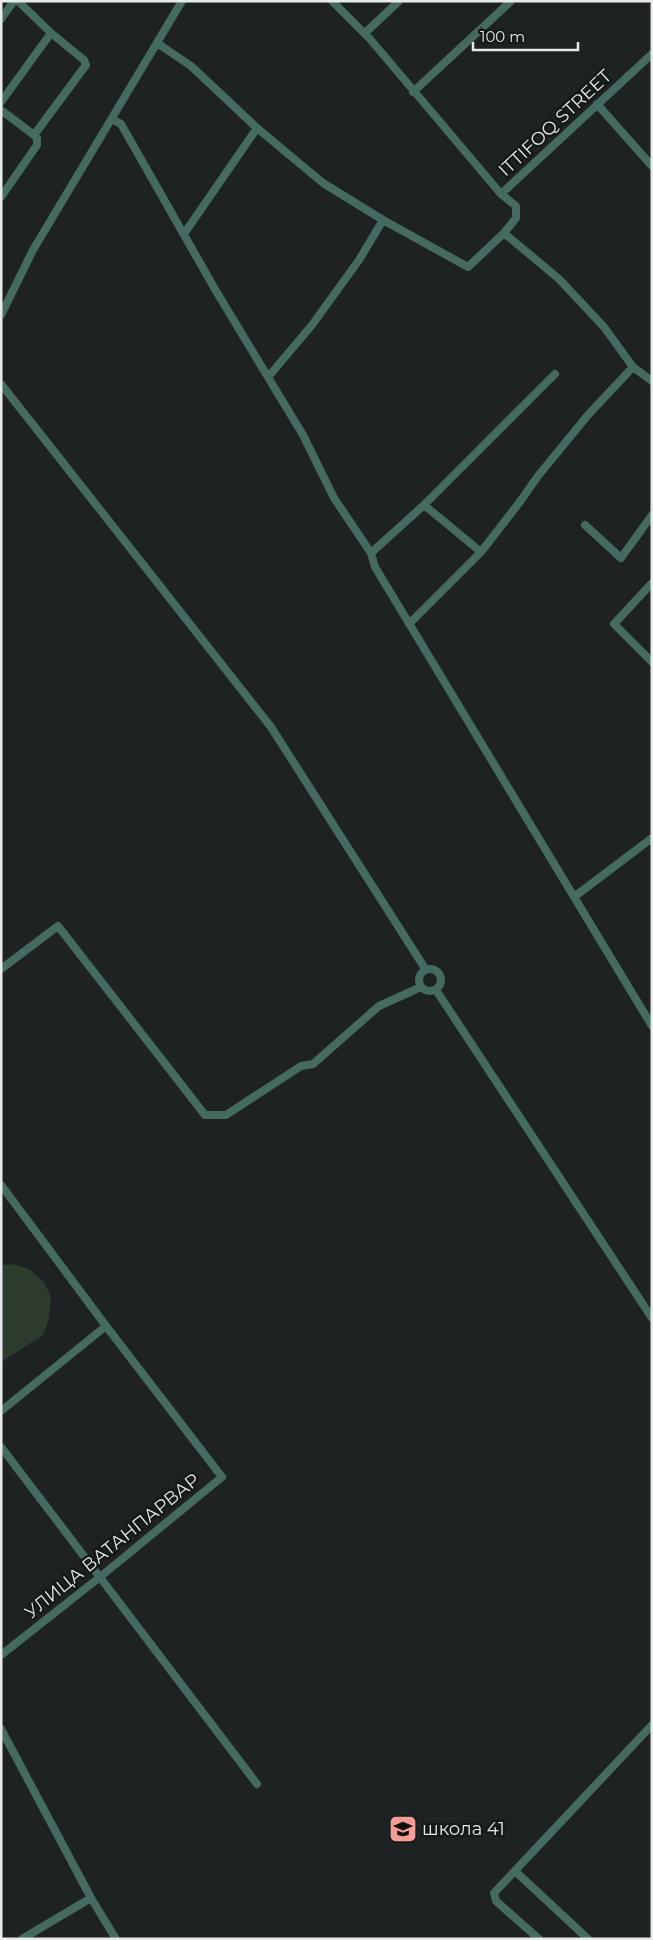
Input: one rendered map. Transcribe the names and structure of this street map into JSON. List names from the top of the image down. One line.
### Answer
{"streets":{"street":["ITTIFOQ STREET","УЛИЦА ВАТАНПАРВАР"]},"places":{"school or university":["школа 41"]},"scale_bar":"100 m"}
